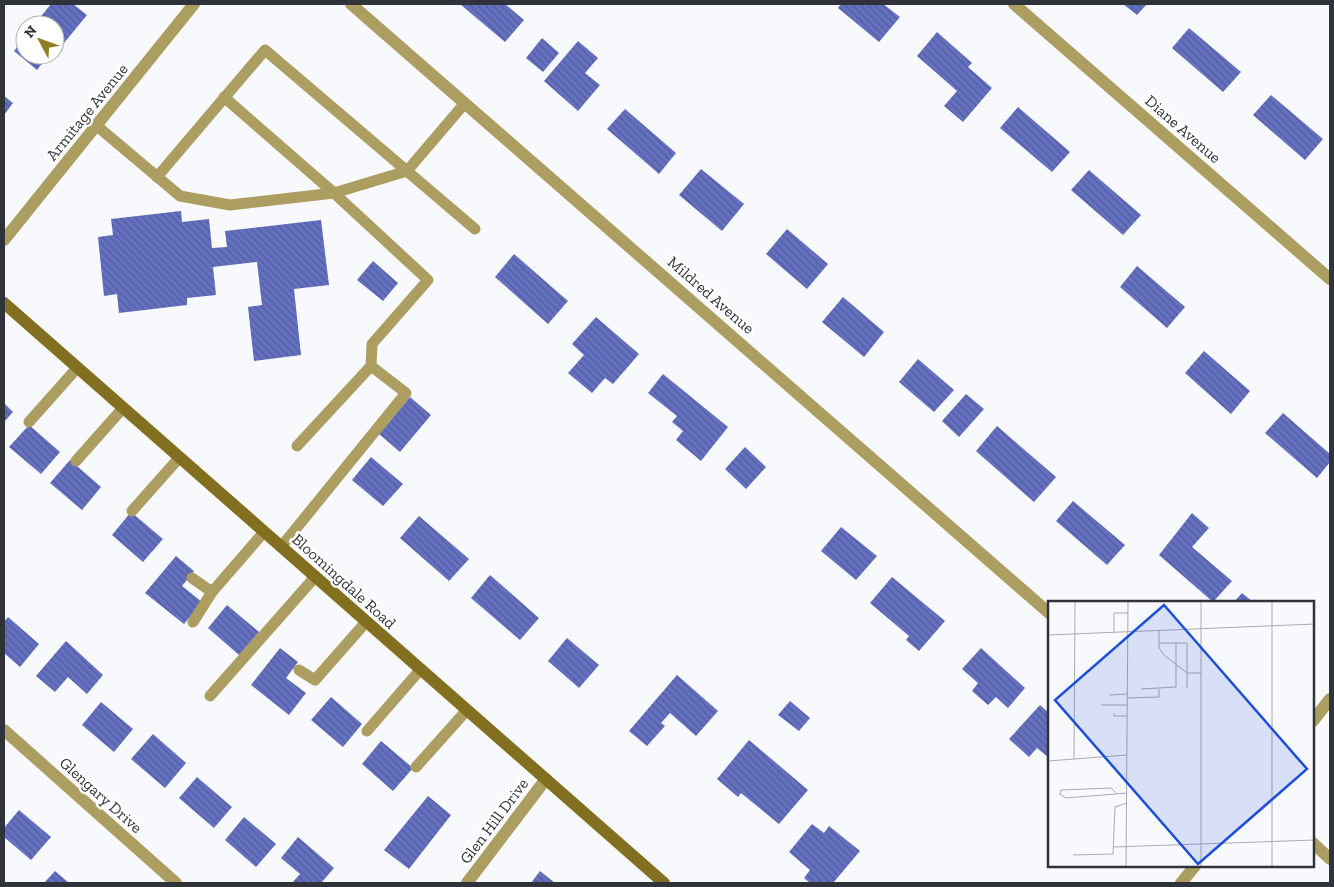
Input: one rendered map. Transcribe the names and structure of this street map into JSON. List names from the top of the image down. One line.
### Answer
{"streets":{"main road":["Bloomingdale Road"],"street":["Armitage Avenue","Diane Avenue","Mildred Avenue","Glengary Drive","Glen Hill Drive"]},"crossings":[["Bloomingdale Road","Glen Hill Drive"]],"north":"top left"}
